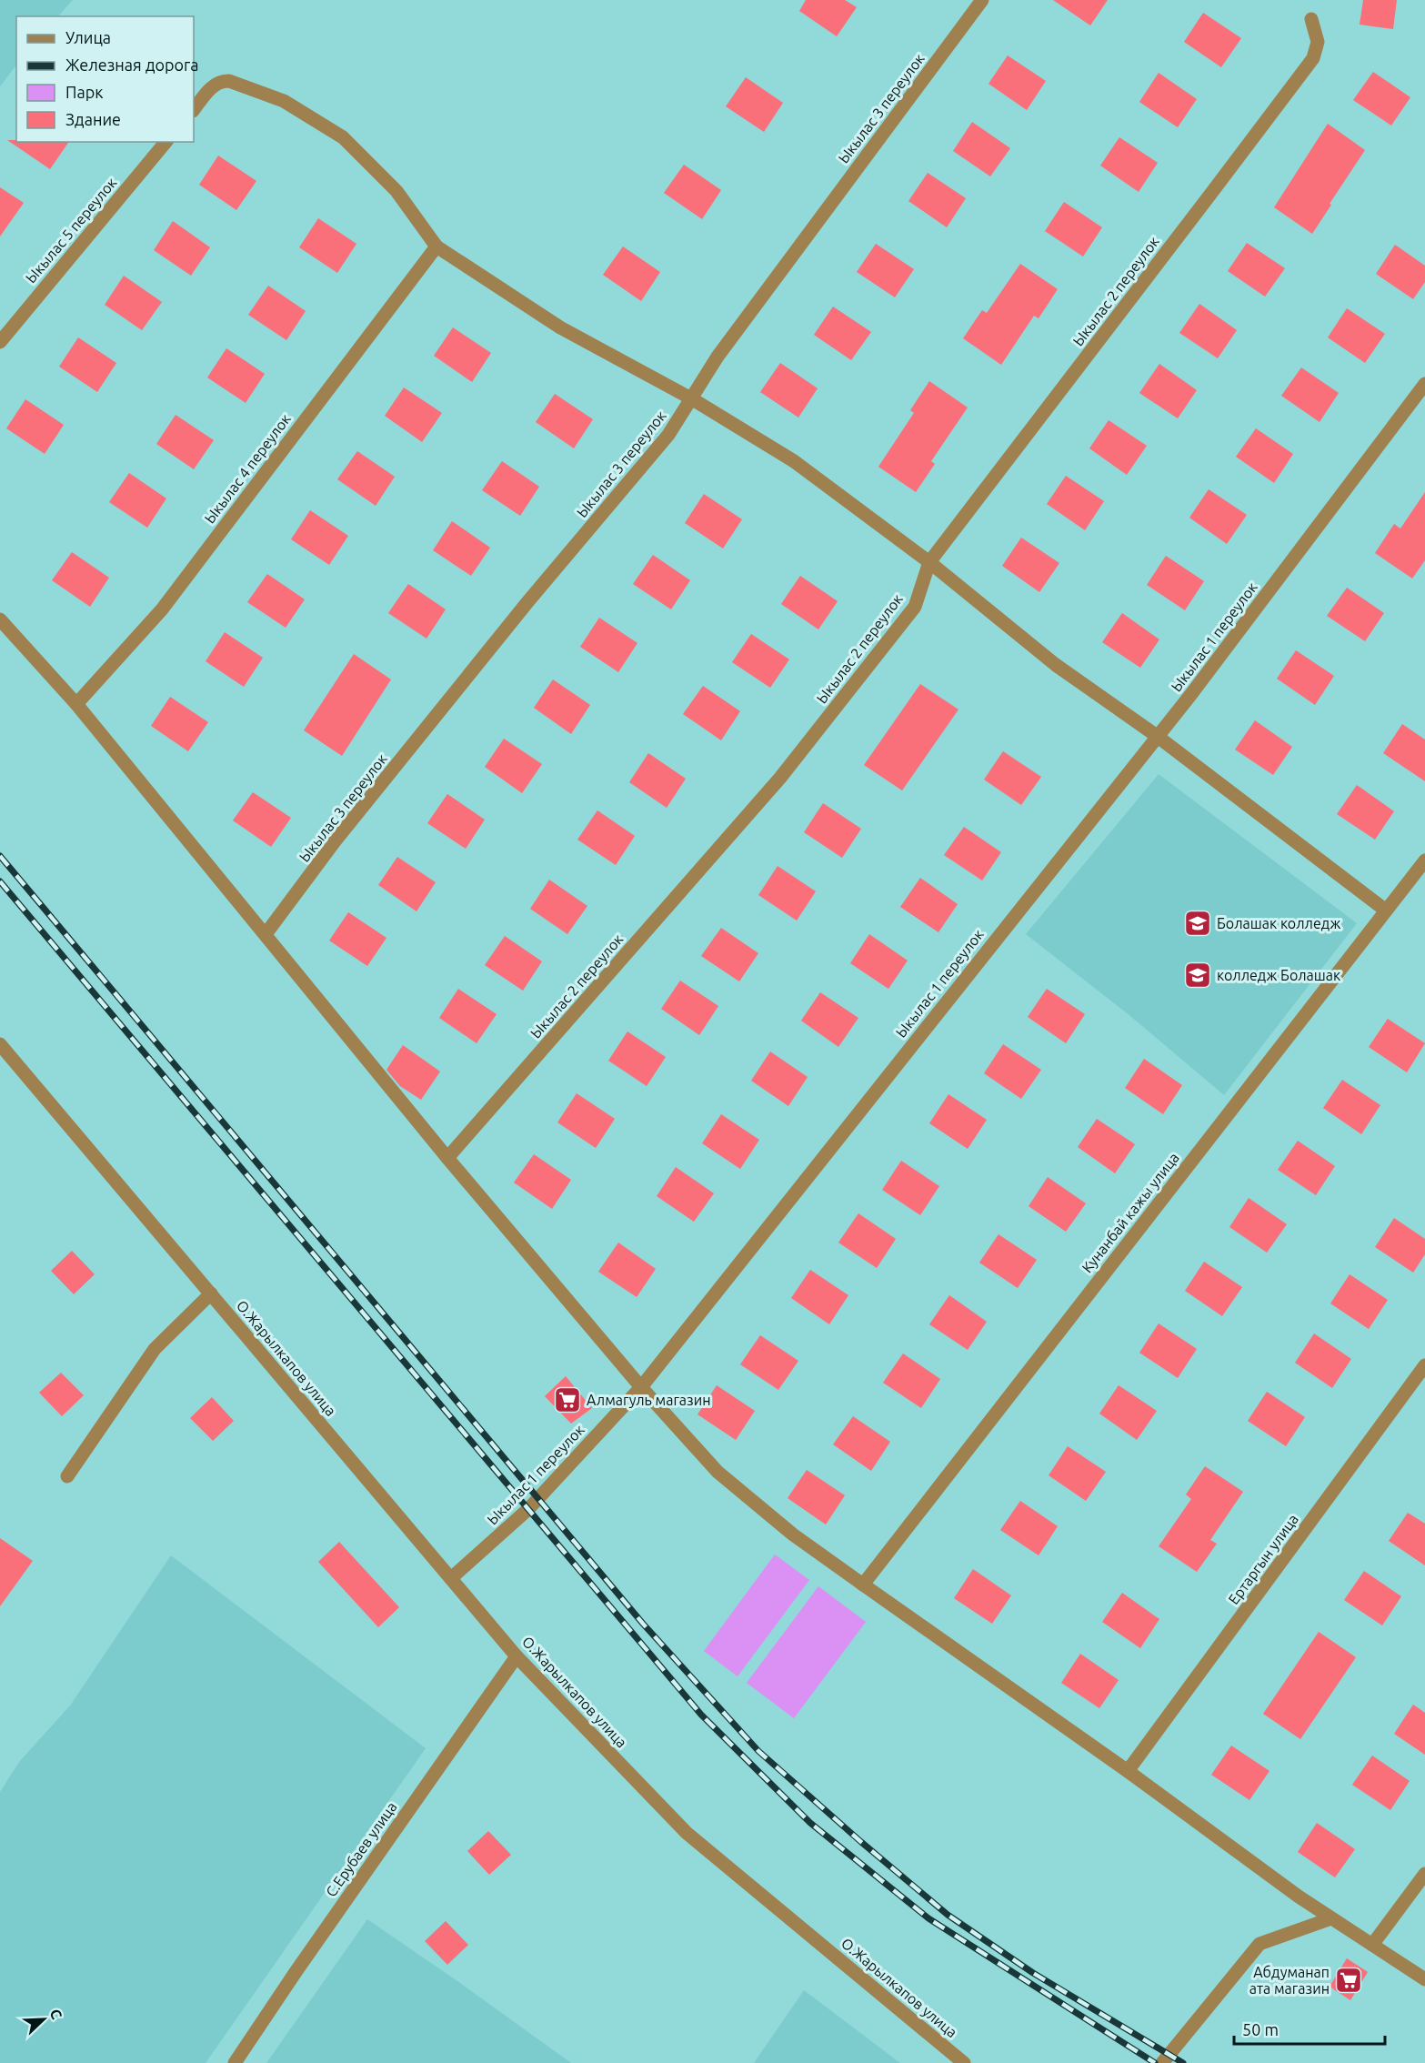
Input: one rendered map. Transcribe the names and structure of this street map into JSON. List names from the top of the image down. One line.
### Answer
{"streets":{"street":["Ыкылас 3 переулок","Ыкылас 5 переулок","Ыкылас 2 переулок","Ыкылас 4 переулок","Ыкылас 1 переулок","Кунанбай кажы улица","О.Жарылкапов улица","Ертаргын улица","С.Ерубаев улица"]},"crossings":[["Ыкылас 1 переулок","О.Жарылкапов улица"],["О.Жарылкапов улица","С.Ерубаев улица"]],"places":{"school or university":["Болашак колледж","колледж Болашак"],"supermarket":["Алмагуль магазин","Абдуманап ата магазин"]},"legend":["Улица","Железная дорога","Парк","Здание"],"scale_bar":"50 m","north":"top right"}
